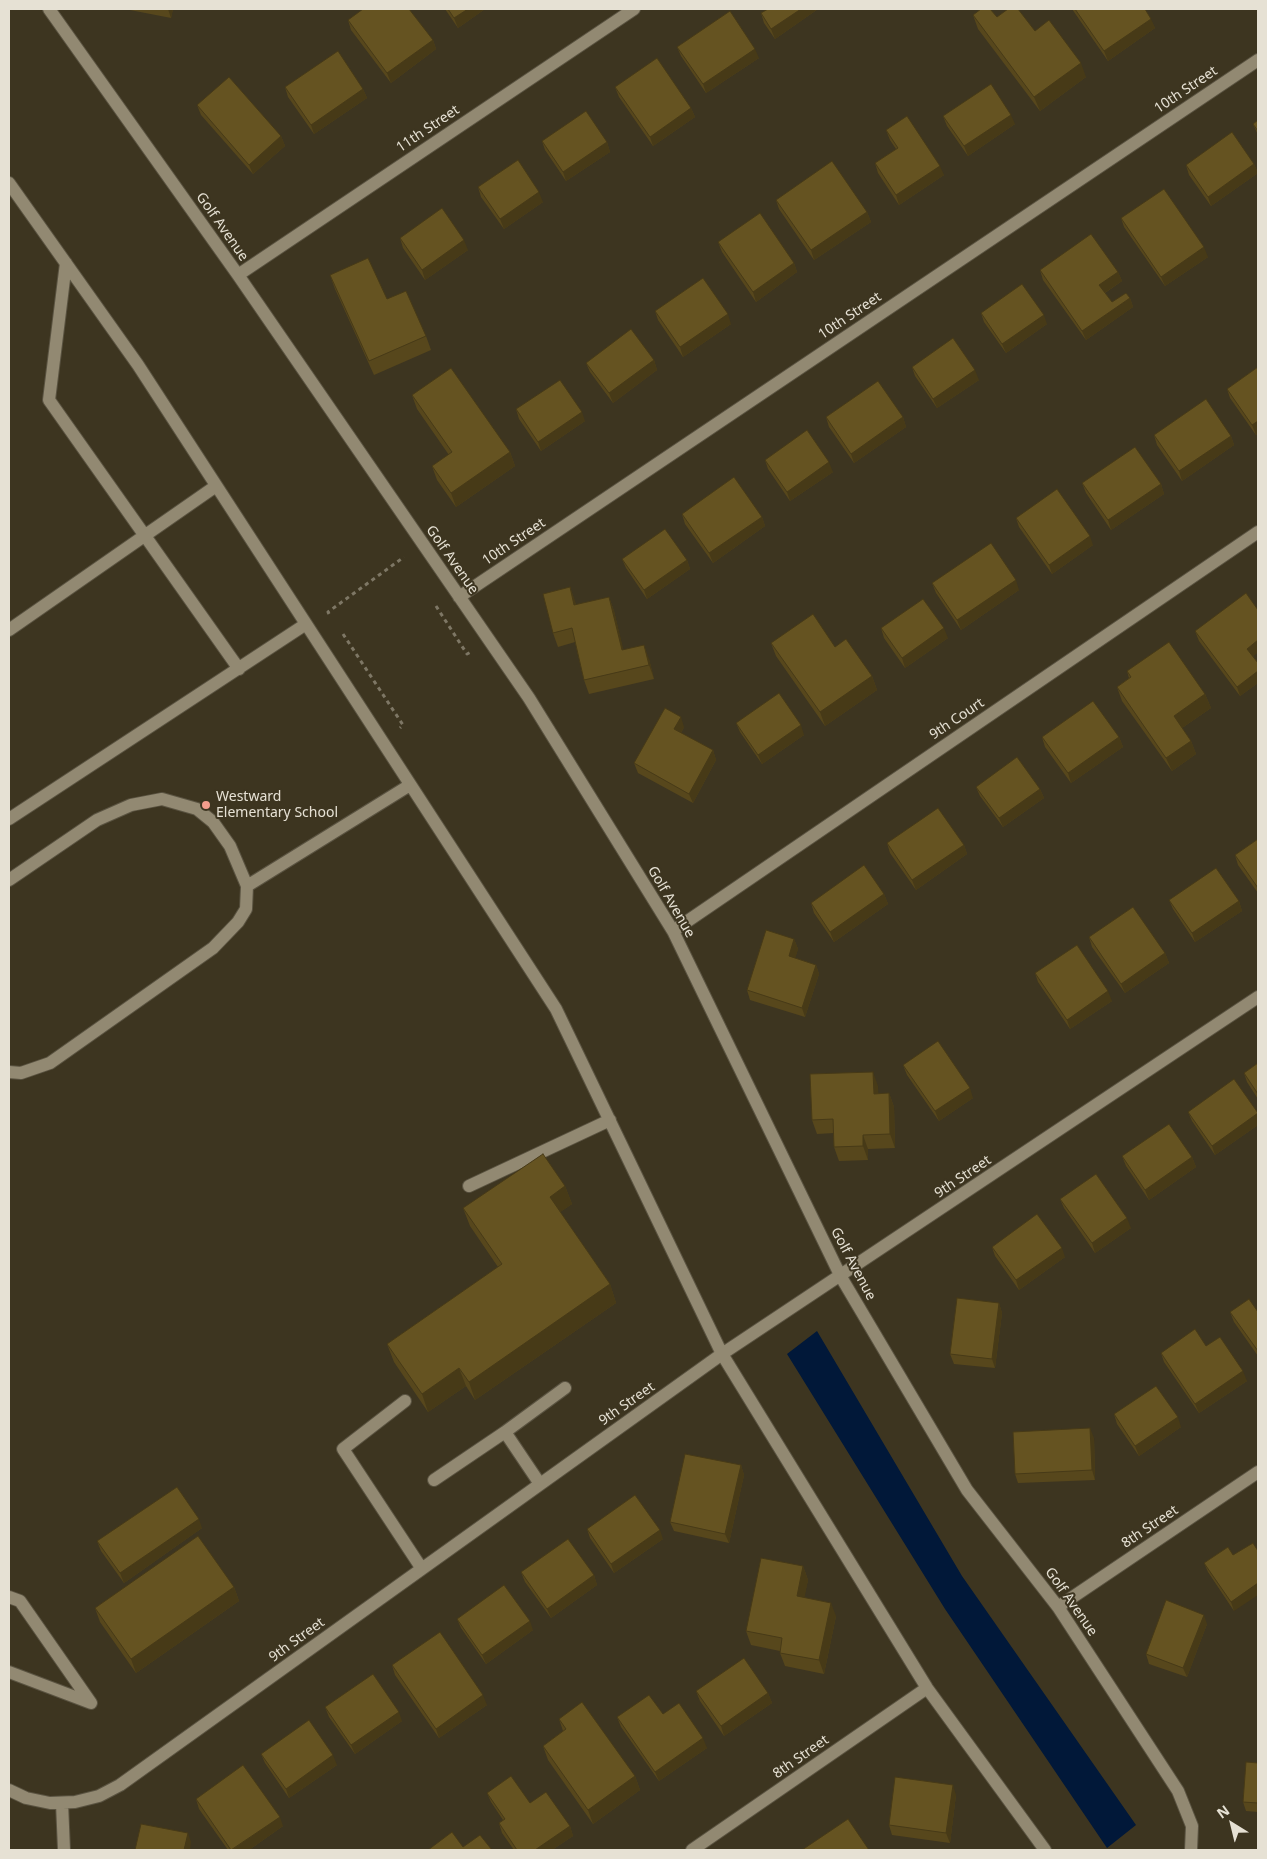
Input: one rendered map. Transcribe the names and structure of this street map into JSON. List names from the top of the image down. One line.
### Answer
{"streets":{"street":["10th Street","11th Street","Golf Avenue","9th Court","9th Street","8th Street"]},"crossings":[["10th Street","Golf Avenue"],["11th Street","Golf Avenue"],["Golf Avenue","9th Court"],["Golf Avenue","9th Street"],["Golf Avenue","8th Street"]],"places":["Westward Elementary School"],"north":"top left"}
